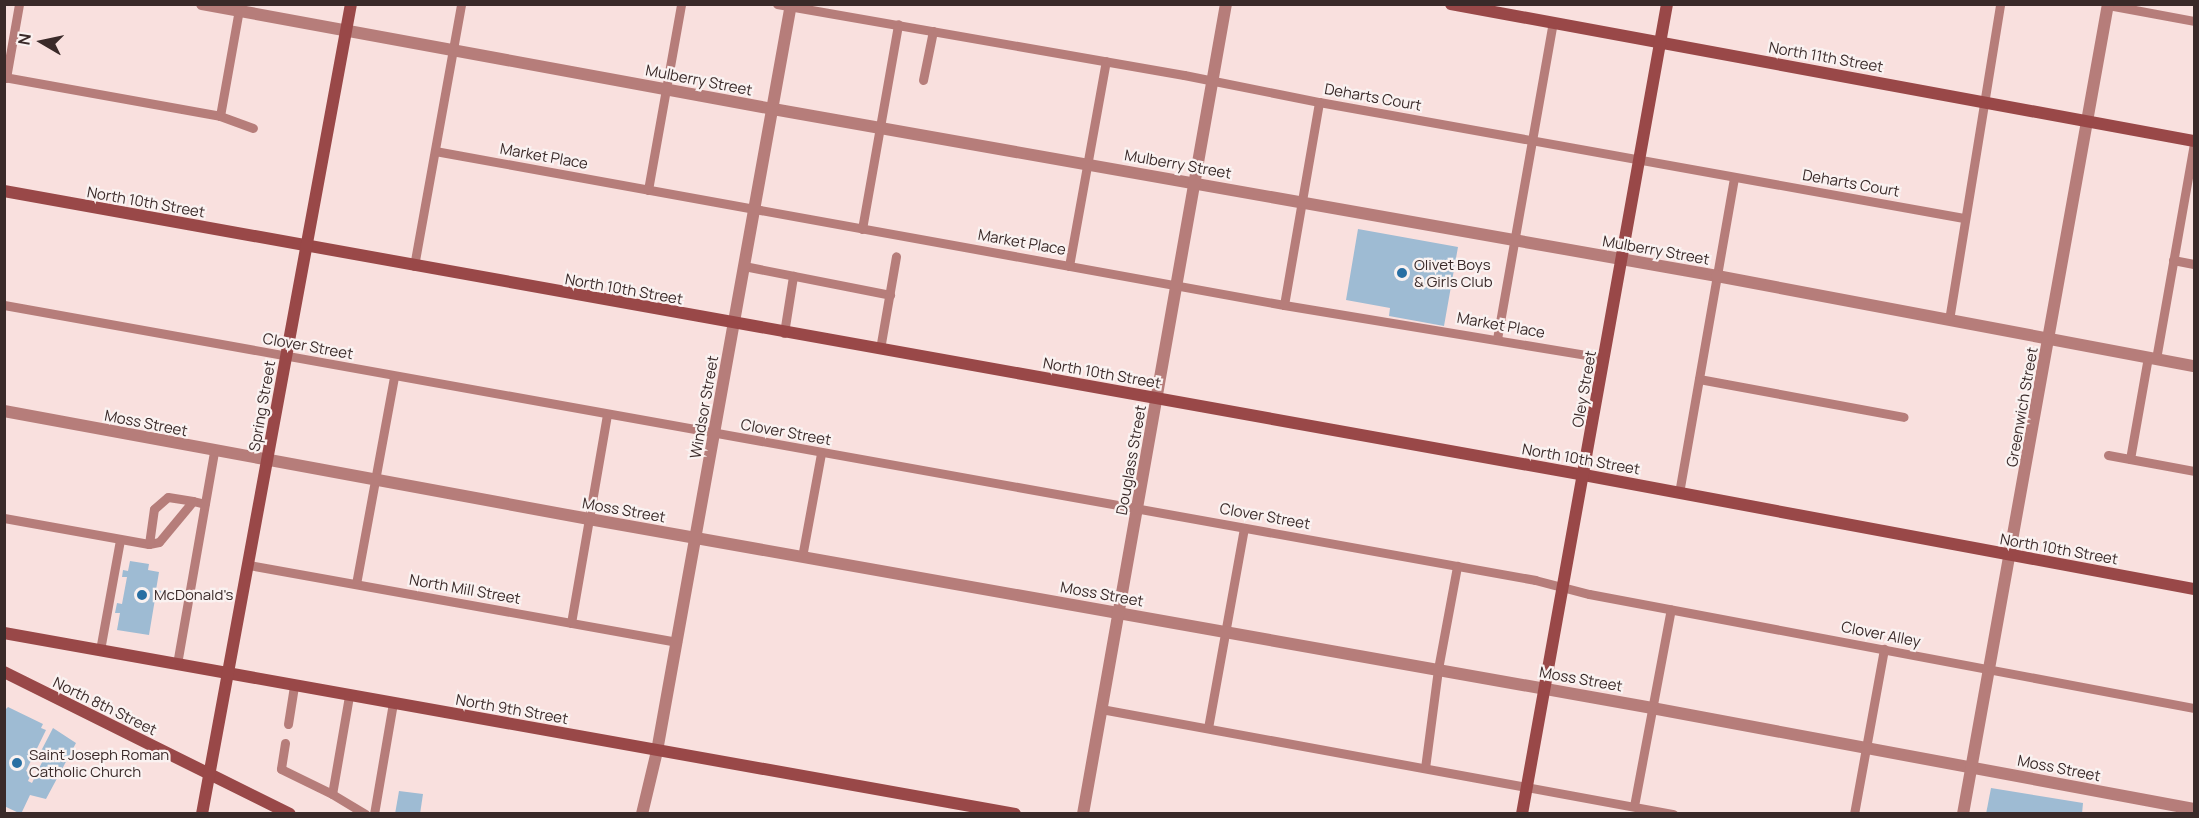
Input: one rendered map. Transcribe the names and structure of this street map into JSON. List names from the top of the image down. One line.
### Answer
{"streets":{"street":["North 11th Street","Mulberry Street","North 10th Street","Oley Street","Spring Street","Windsor Street","Greenwich Street","Moss Street","Douglass Street","North 8th Street","North 9th Street"],"lane":["Deharts Court","Market Place","Clover Street","North Mill Street","Clover Alley"]},"crossings":[["North 11th Street","Oley Street"],["North 11th Street","Greenwich Street"],["Mulberry Street","Oley Street"],["Mulberry Street","Spring Street"],["Mulberry Street","Windsor Street"],["Mulberry Street","Greenwich Street"],["Mulberry Street","Douglass Street"],["Deharts Court","Oley Street"],["Deharts Court","Windsor Street"],["Deharts Court","Douglass Street"],["Market Place","Oley Street"],["Market Place","Windsor Street"],["Market Place","Douglass Street"],["North 10th Street","Oley Street"],["North 10th Street","Spring Street"],["North 10th Street","Windsor Street"],["North 10th Street","Greenwich Street"],["North 10th Street","Douglass Street"],["Clover Street","Oley Street"],["Clover Street","Spring Street"],["Clover Street","Windsor Street"],["Clover Street","Douglass Street"],["Clover Street","Clover Alley"],["Oley Street","Moss Street"],["Oley Street","Clover Alley"],["Spring Street","Moss Street"],["Spring Street","North Mill Street"],["Spring Street","North 8th Street"],["Spring Street","North 9th Street"],["Windsor Street","Moss Street"],["Windsor Street","North Mill Street"],["Windsor Street","North 9th Street"],["Greenwich Street","Moss Street"],["Greenwich Street","Clover Alley"],["Moss Street","Douglass Street"]],"places":["Olivet Boys & Girls Club","McDonald's","Saint Joseph Roman Catholic Church"],"north":"left"}
